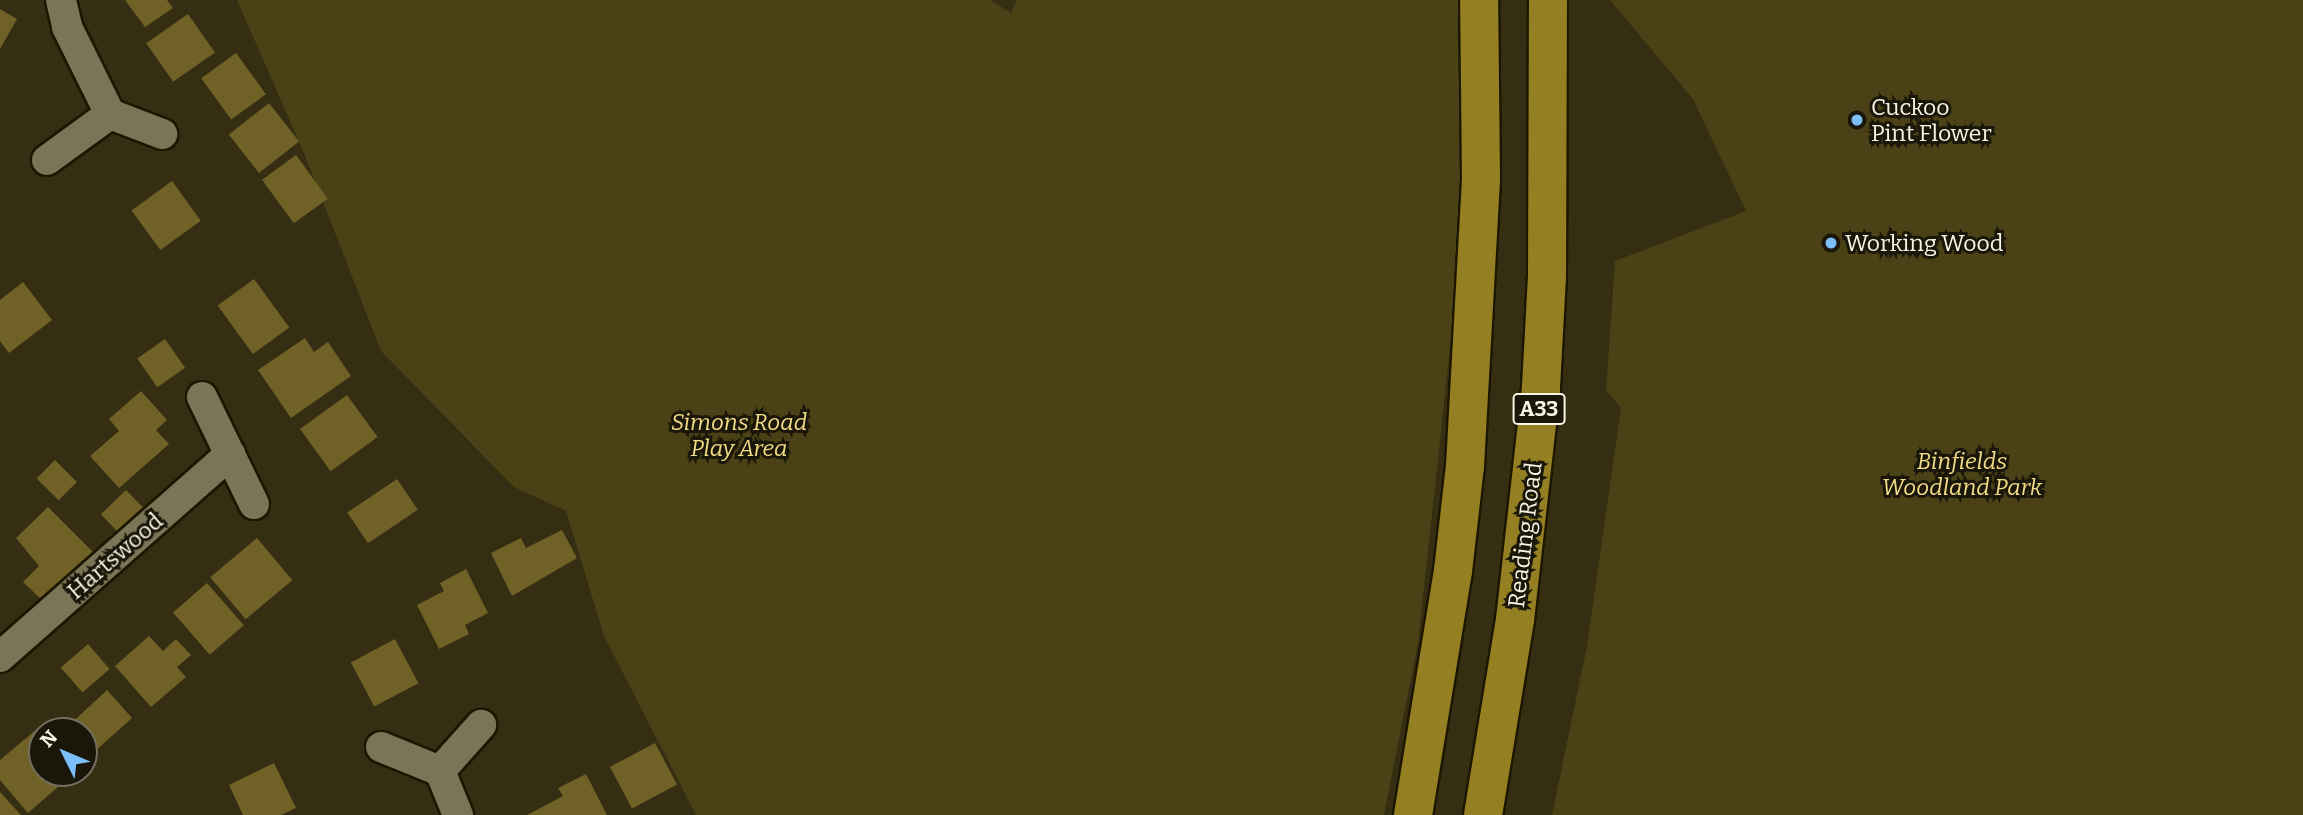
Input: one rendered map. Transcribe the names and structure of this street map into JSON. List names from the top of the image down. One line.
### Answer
{"streets":{"highway":["A33","Reading Road"],"street":["Hartswood"]},"parks":["Simons Road Play Area","Binfields Woodland Park"],"places":["Cuckoo Pint Flower","Working Wood"],"north":"top left"}
